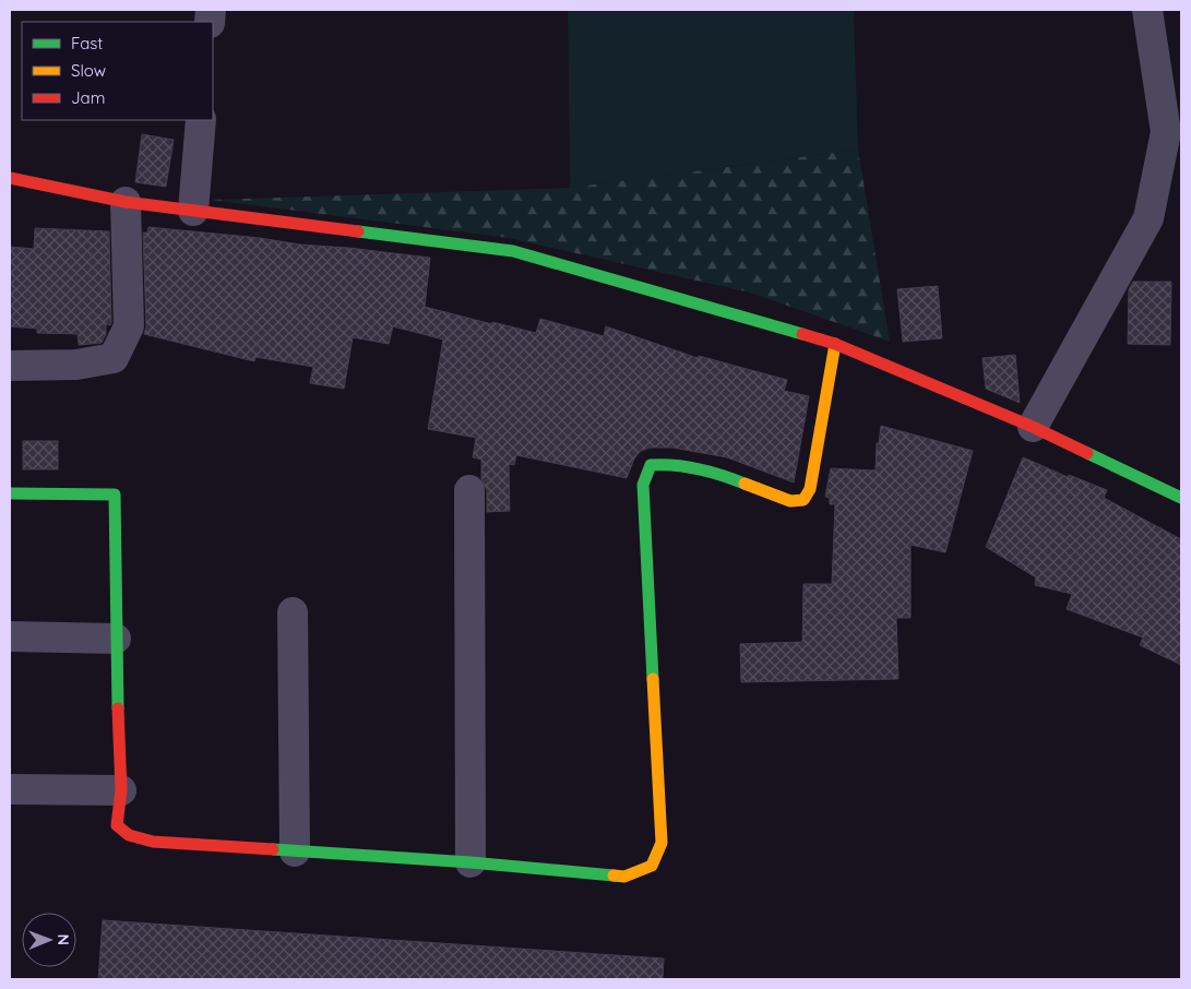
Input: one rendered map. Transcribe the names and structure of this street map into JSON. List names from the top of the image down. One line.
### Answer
{"legend":["Fast","Slow","Jam"],"north":"right"}
